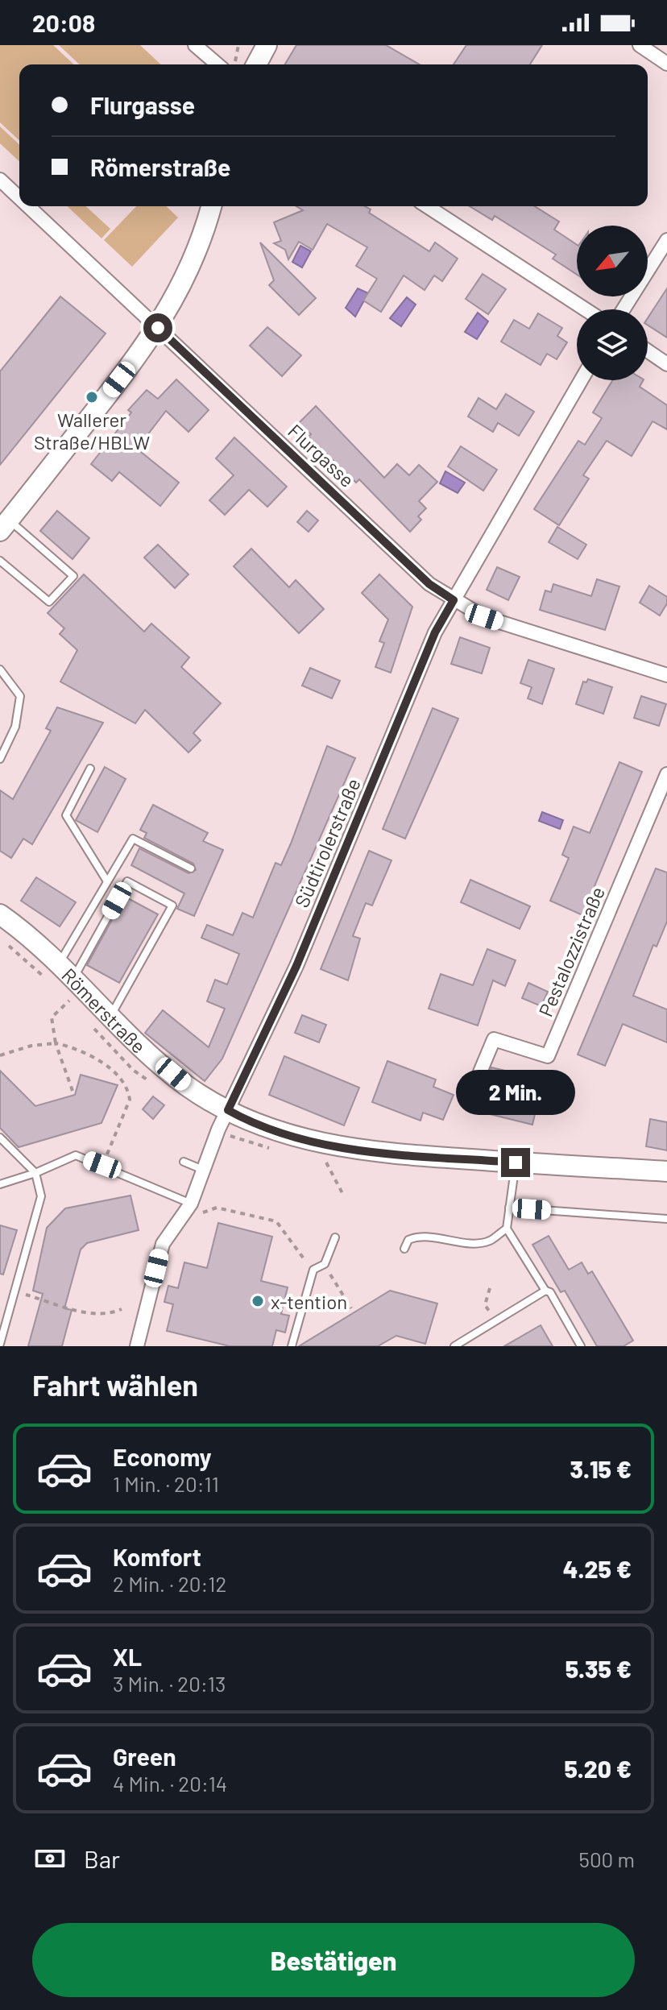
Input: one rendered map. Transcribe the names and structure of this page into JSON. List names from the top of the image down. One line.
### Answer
{"streets":{"main road":["Römerstraße"],"street":["Flurgasse","Südtirolerstraße","Pestalozzistraße"]},"crossings":[["Flurgasse","Südtirolerstraße"],["Südtirolerstraße","Römerstraße"]],"places":["Wallerer Straße/HBLW","x-tention"],"north":"bottom left","page":{"status":"20:08","banner":["Flurgasse","Römerstraße"],"bubble":"2 Min.","heading":"Fahrt wählen","list":[{"name":"Economy","note":"1 Min. · 20:11","value":"3.15 €"},{"name":"Komfort","note":"2 Min. · 20:12","value":"4.25 €"},{"name":"XL","note":"3 Min. · 20:13","value":"5.35 €"},{"name":"Green","note":"4 Min. · 20:14","value":"5.20 €"}],"pay":["Bar","500 m"],"buttons":"Bestätigen"}}
